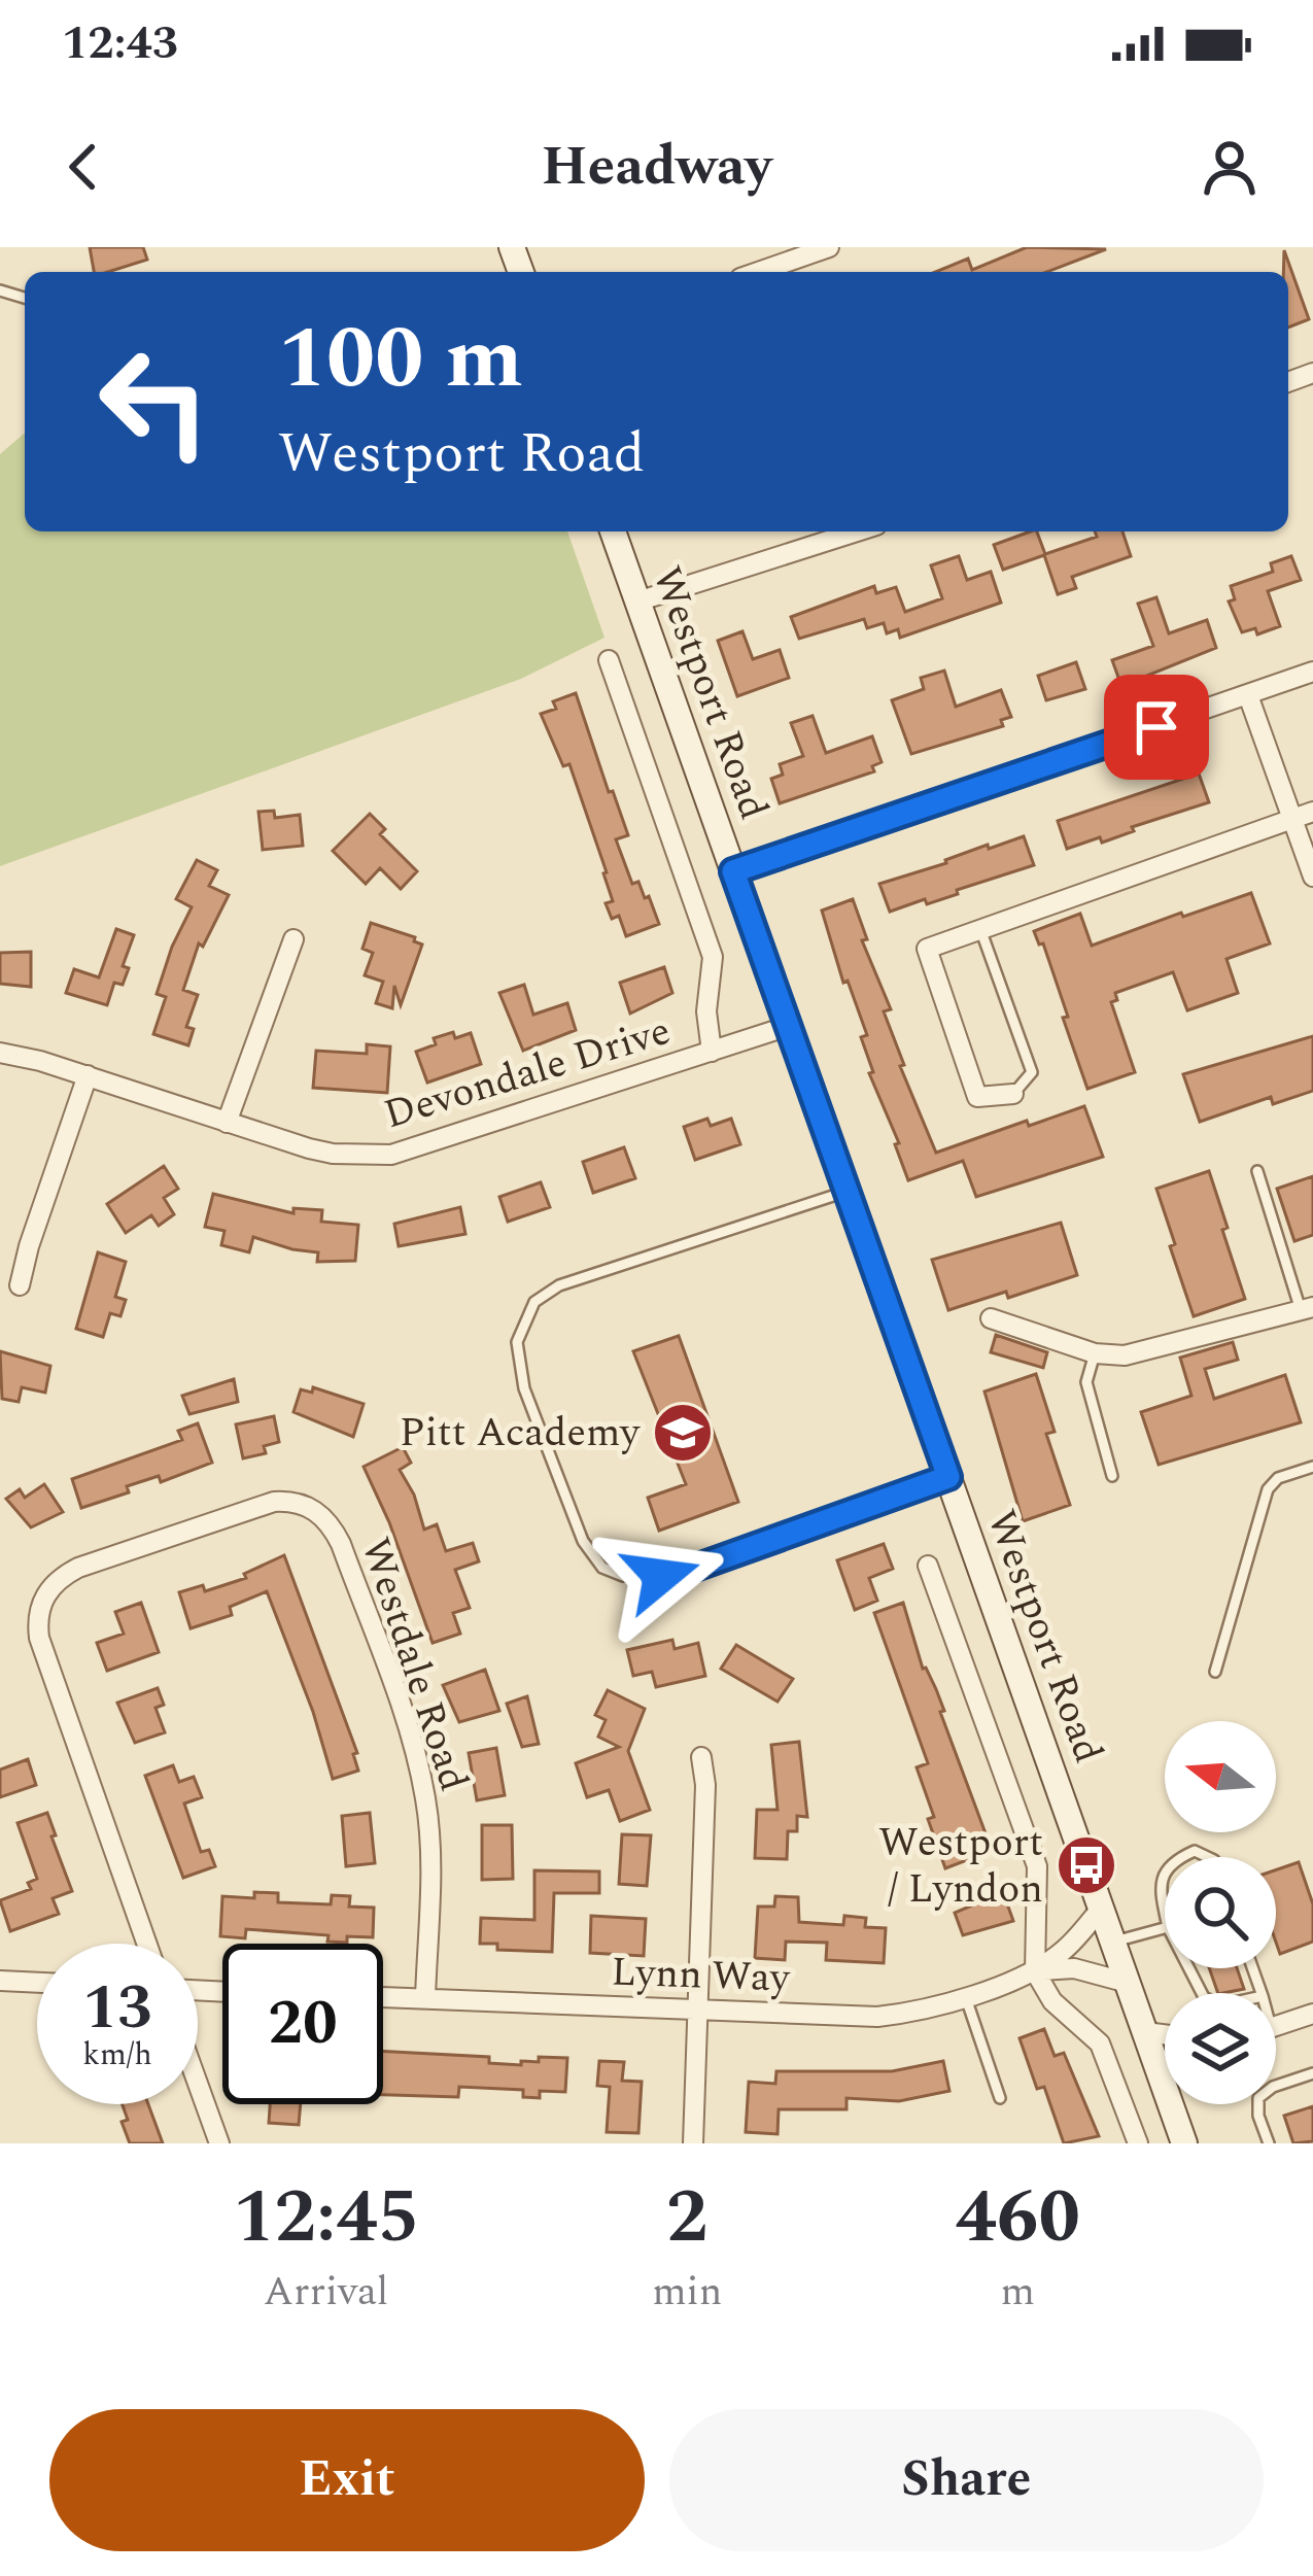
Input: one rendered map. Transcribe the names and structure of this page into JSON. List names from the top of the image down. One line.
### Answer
{"streets":{"main road":["Westport Road"],"street":["Devondale Drive","Westdale Road","Lynn Way"]},"crossings":[["Westport Road","Devondale Drive"],["Westport Road","Lynn Way"],["Westdale Road","Lynn Way"]],"places":{"school or university":["Pitt Academy"],"bus stop":["Westport / Lyndon"]},"north":"left","page":{"status":"12:43","header":"Headway","turn":["100 m","Westport Road"],"speed":"13 km/h","limit":"20","eta":["12:45","Arrival","2","min","460","m"],"buttons":["Exit","Share"]}}
